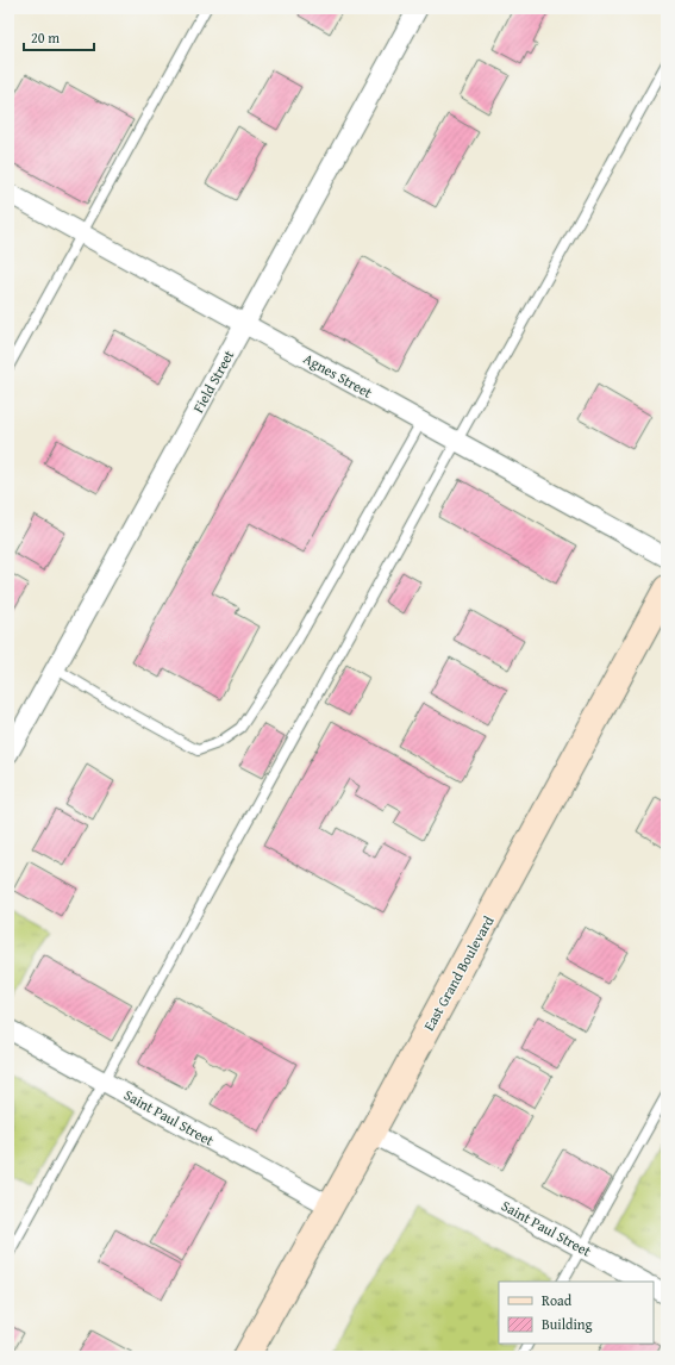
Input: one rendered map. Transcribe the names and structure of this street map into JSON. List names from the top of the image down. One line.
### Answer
{"streets":{"main road":["East Grand Boulevard"],"street":["Agnes Street","Field Street","Saint Paul Street"]},"crossings":[["Agnes Street","Field Street"],["East Grand Boulevard","Saint Paul Street"]],"legend":["Road","Building"],"scale_bar":"20 m"}
